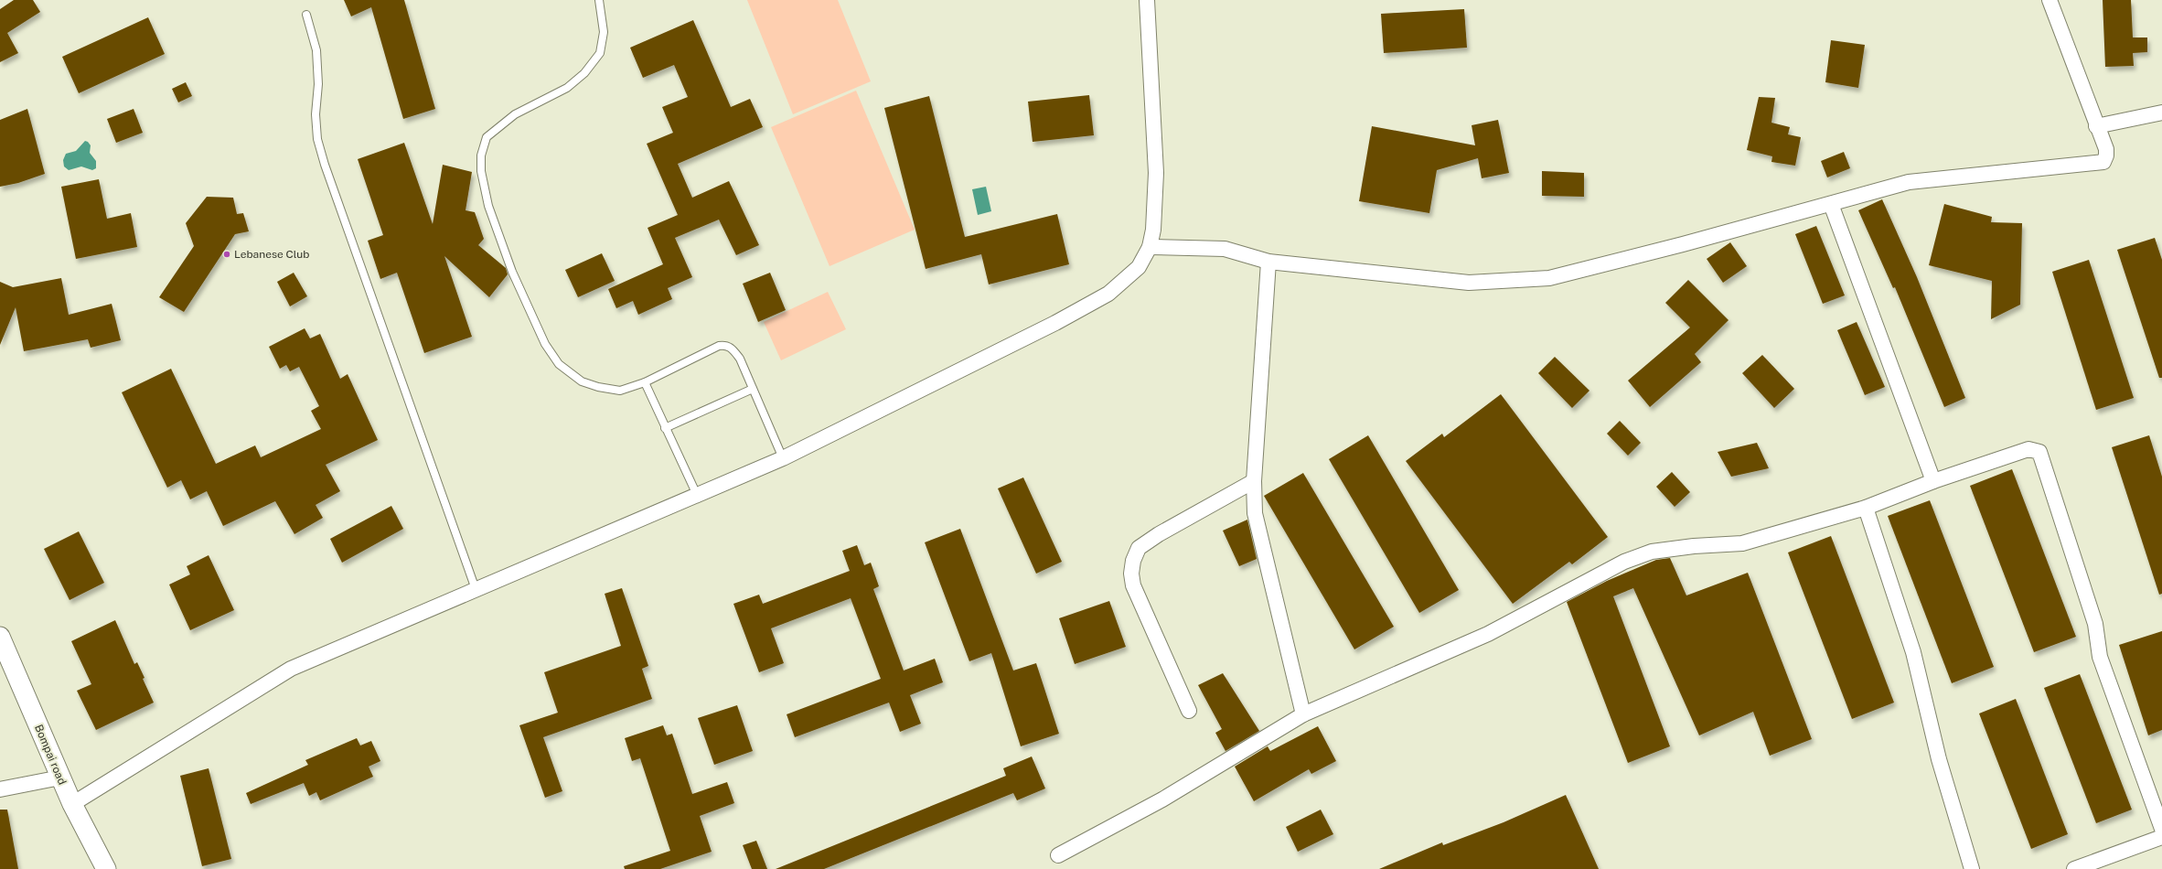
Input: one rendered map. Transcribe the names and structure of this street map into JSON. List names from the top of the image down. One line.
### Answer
{"streets":{"street":["Bompai road"]},"places":["Lebanese Club"]}
